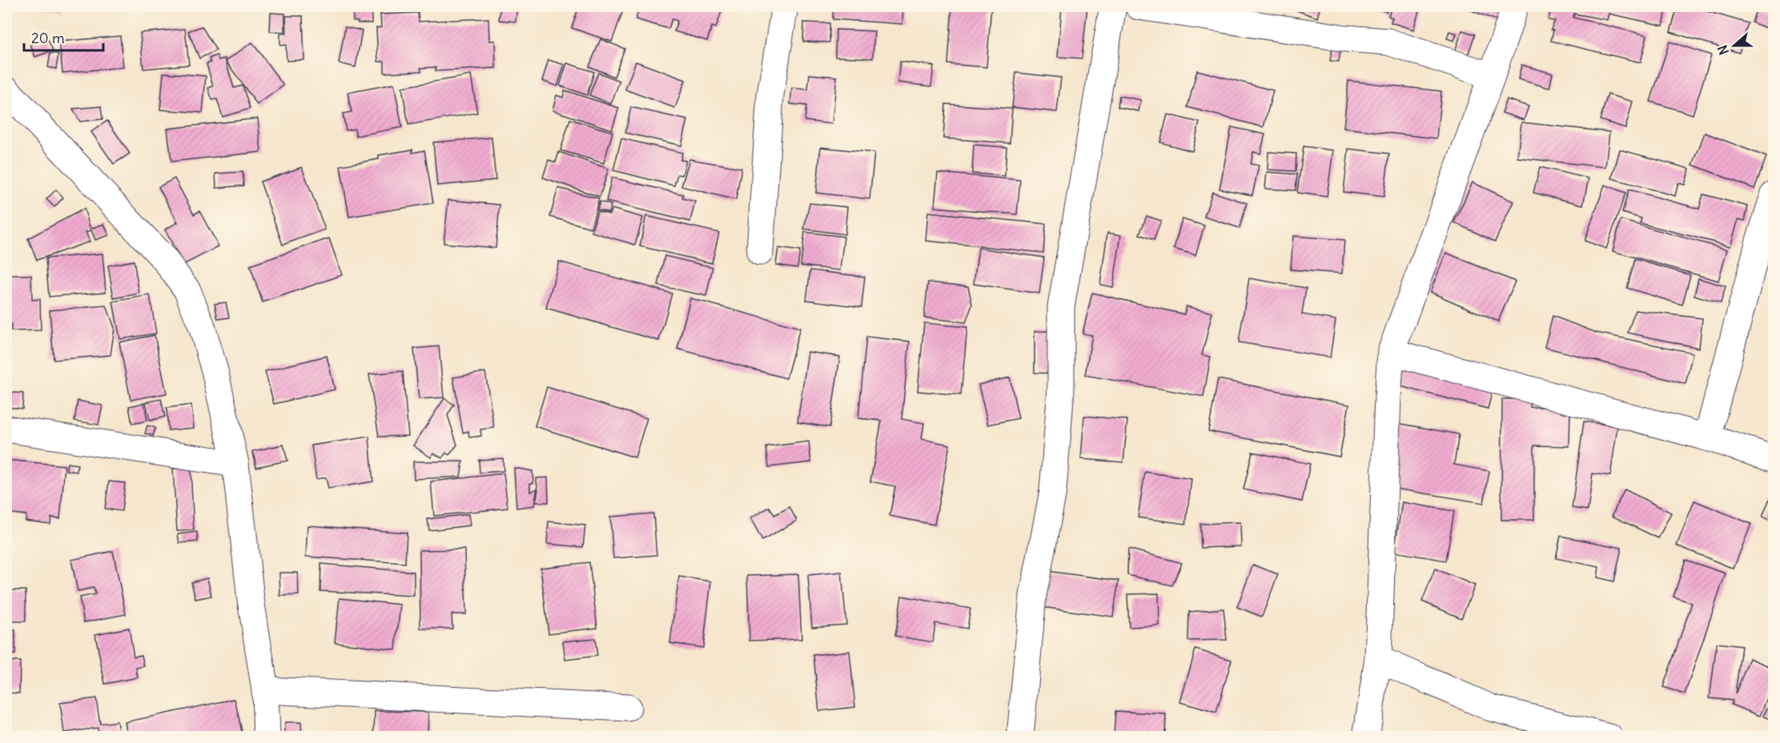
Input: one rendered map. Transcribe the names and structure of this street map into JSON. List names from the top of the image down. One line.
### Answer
{"scale_bar":"20 m","north":"left"}
